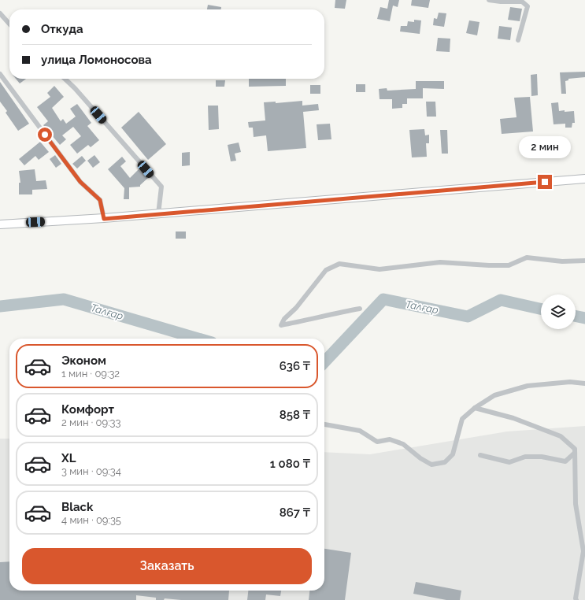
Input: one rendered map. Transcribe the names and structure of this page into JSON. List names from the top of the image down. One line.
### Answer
{"water":["Талғар"],"page":{"banner":["Откуда","улица Ломоносова"],"bubble":"2 мин","list":[{"name":"Эконом","note":"1 мин · 09:32","value":"636 ₸"},{"name":"Комфорт","note":"2 мин · 09:33","value":"858 ₸"},{"name":"XL","note":"3 мин · 09:34","value":"1 080 ₸"},{"name":"Black","note":"4 мин · 09:35","value":"867 ₸"}],"buttons":"Заказать"}}
